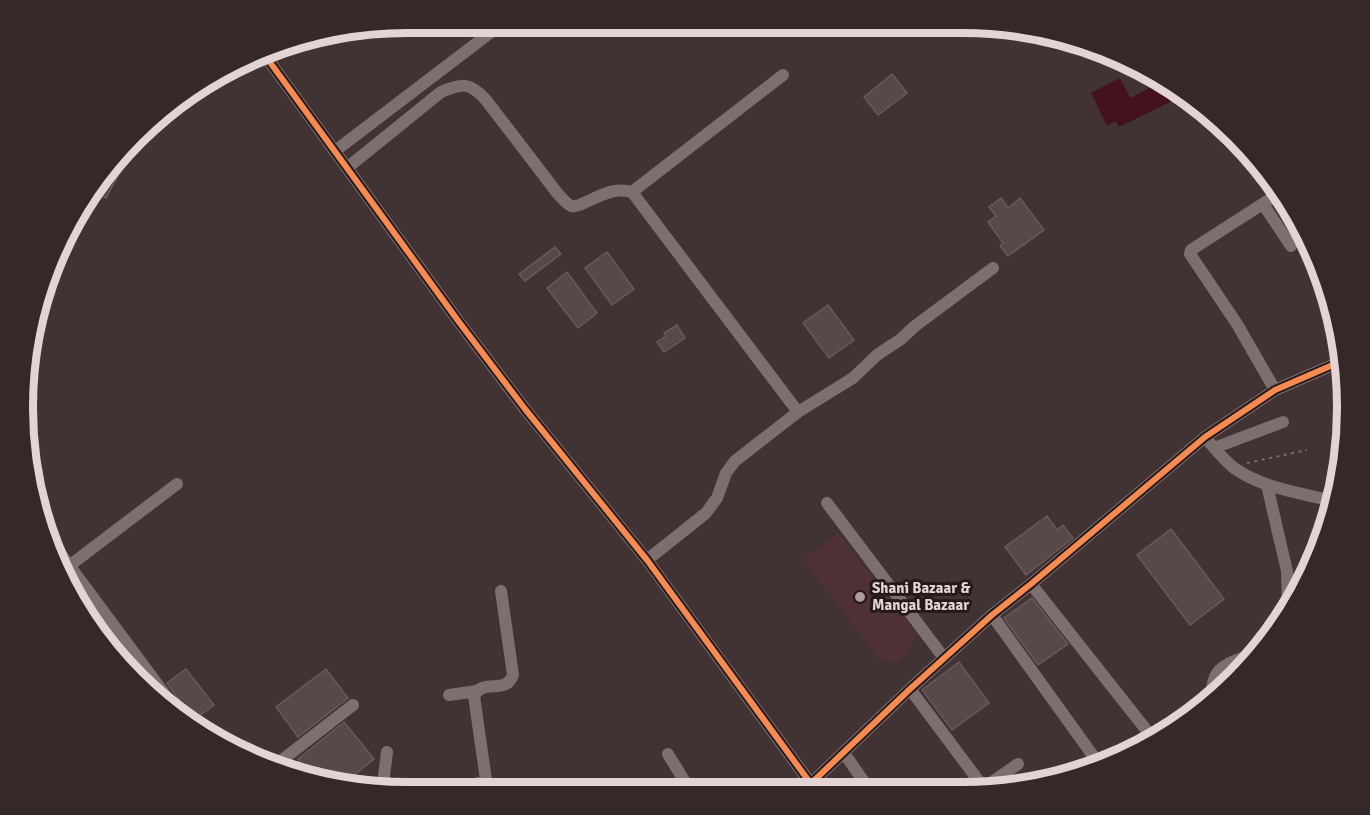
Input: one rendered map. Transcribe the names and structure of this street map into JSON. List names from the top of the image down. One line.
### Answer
{"places":["Shani Bazaar & Mangal Bazaar"]}
